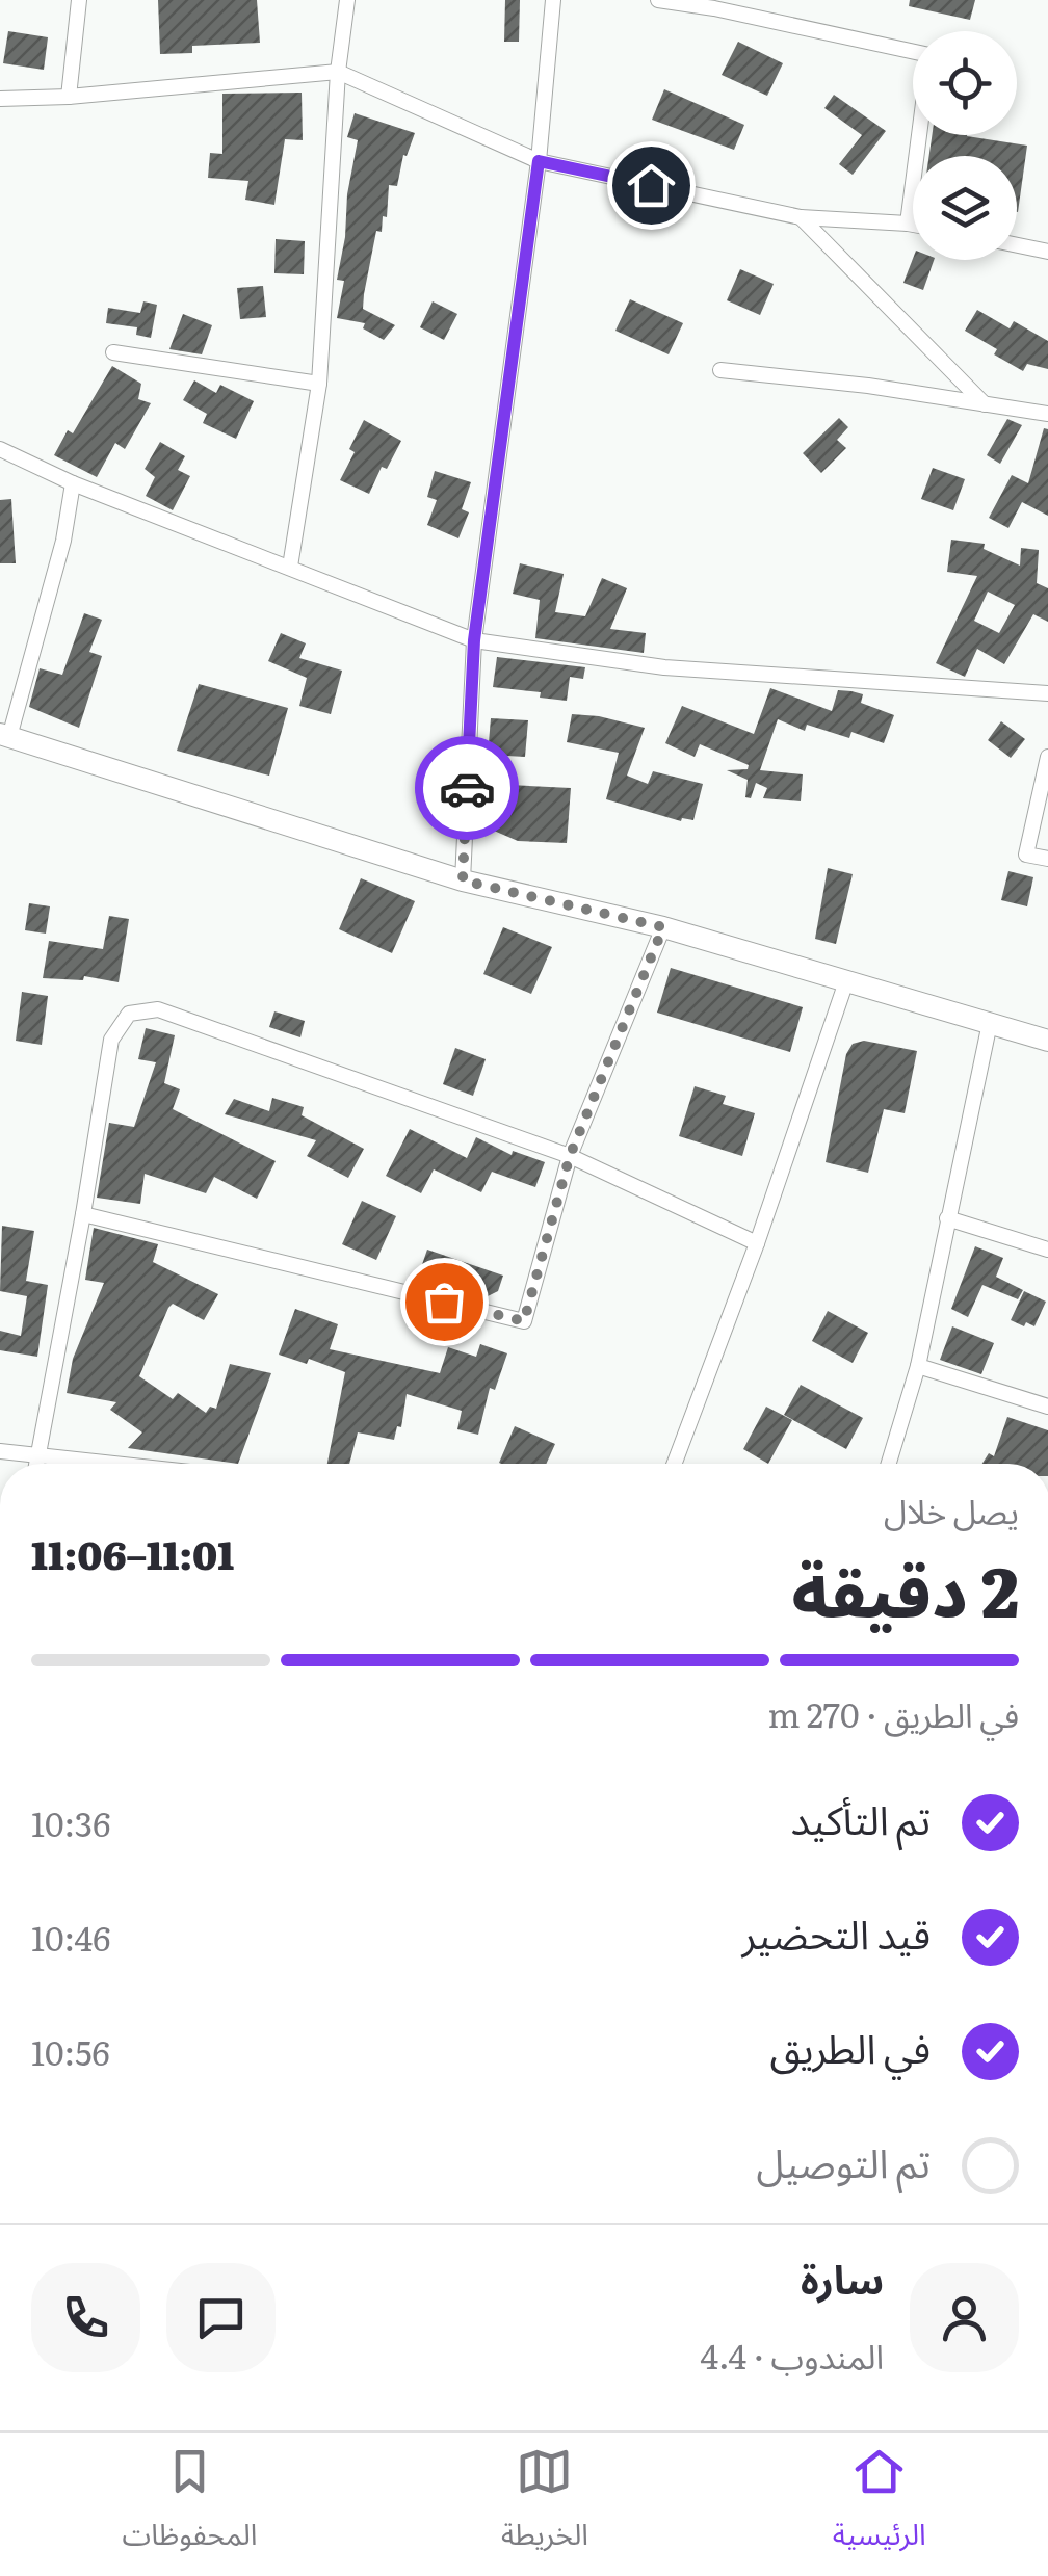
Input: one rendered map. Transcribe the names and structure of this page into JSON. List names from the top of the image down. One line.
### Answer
{"page":{"heading":["2 دقيقة","يصل خلال","11:01–11:06"],"panel":["سارة","المندوب · 4.4"],"bar":"في الطريق · 270 m","list":[["تم التأكيد","10:36"],["قيد التحضير","10:46"],["في الطريق","10:56"],"تم التوصيل"],"tabs":["الرئيسية","الخريطة","المحفوظات"]}}
